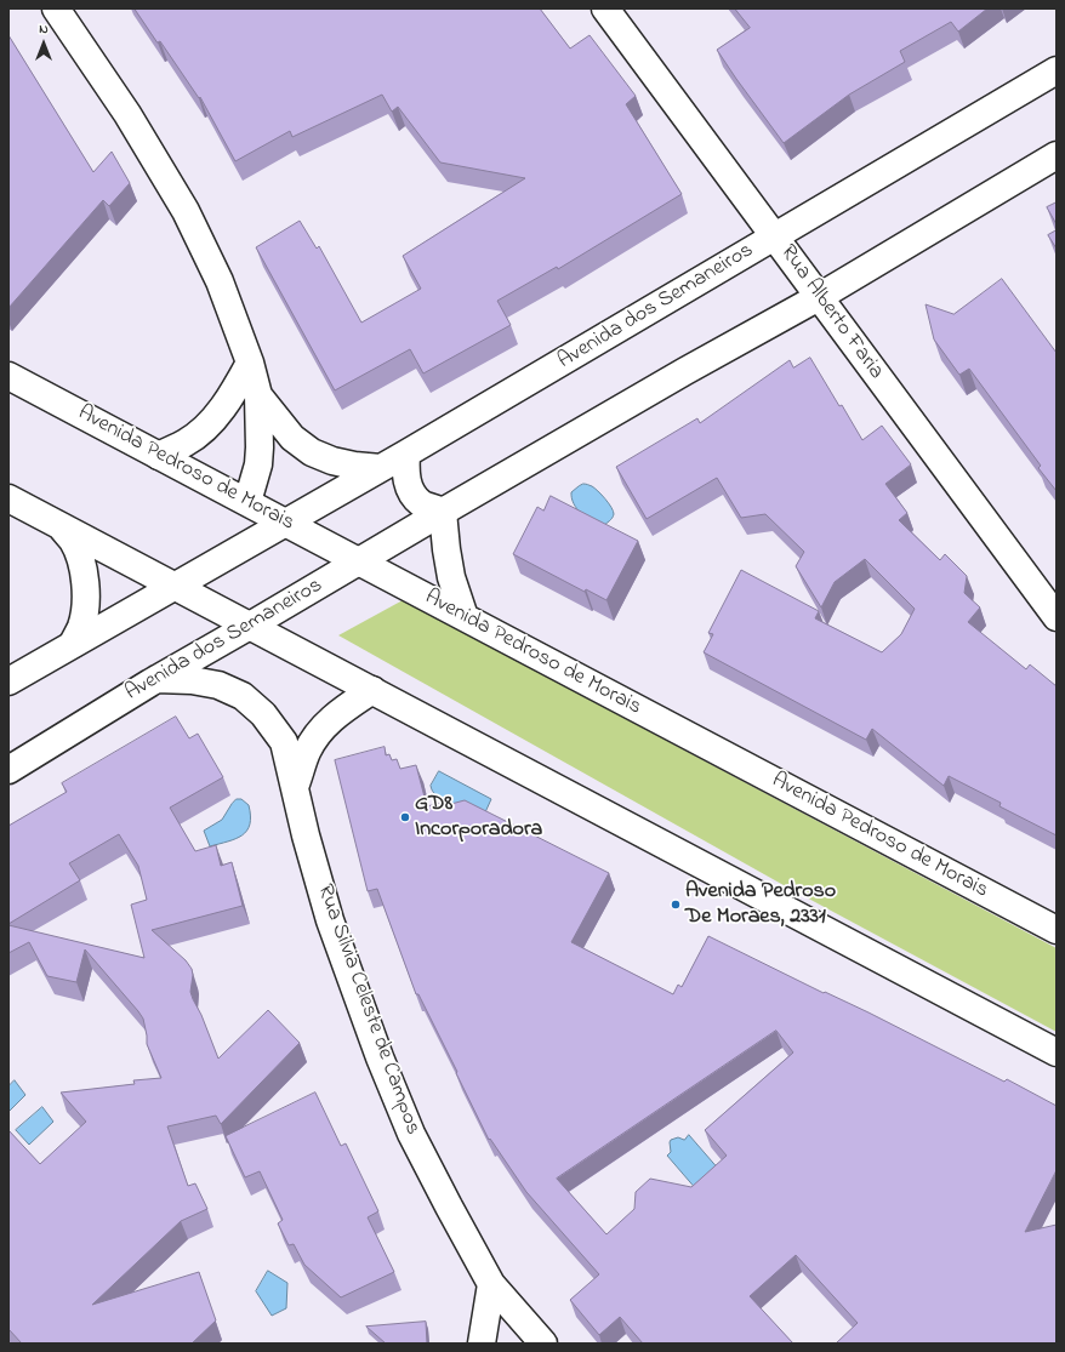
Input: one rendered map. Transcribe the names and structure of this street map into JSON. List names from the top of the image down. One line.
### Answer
{"streets":{"main road":["Avenida dos Semaneiros","Rua Alberto Faria","Avenida Pedroso de Morais","Rua Silvia Celeste de Campos"]},"crossings":[["Avenida dos Semaneiros","Rua Alberto Faria"],["Avenida dos Semaneiros","Avenida Pedroso de Morais"],["Avenida dos Semaneiros","Rua Silvia Celeste de Campos"]],"places":["GD8 Incorporadora","Avenida Pedroso De Moraes, 2331"],"north":"top"}
